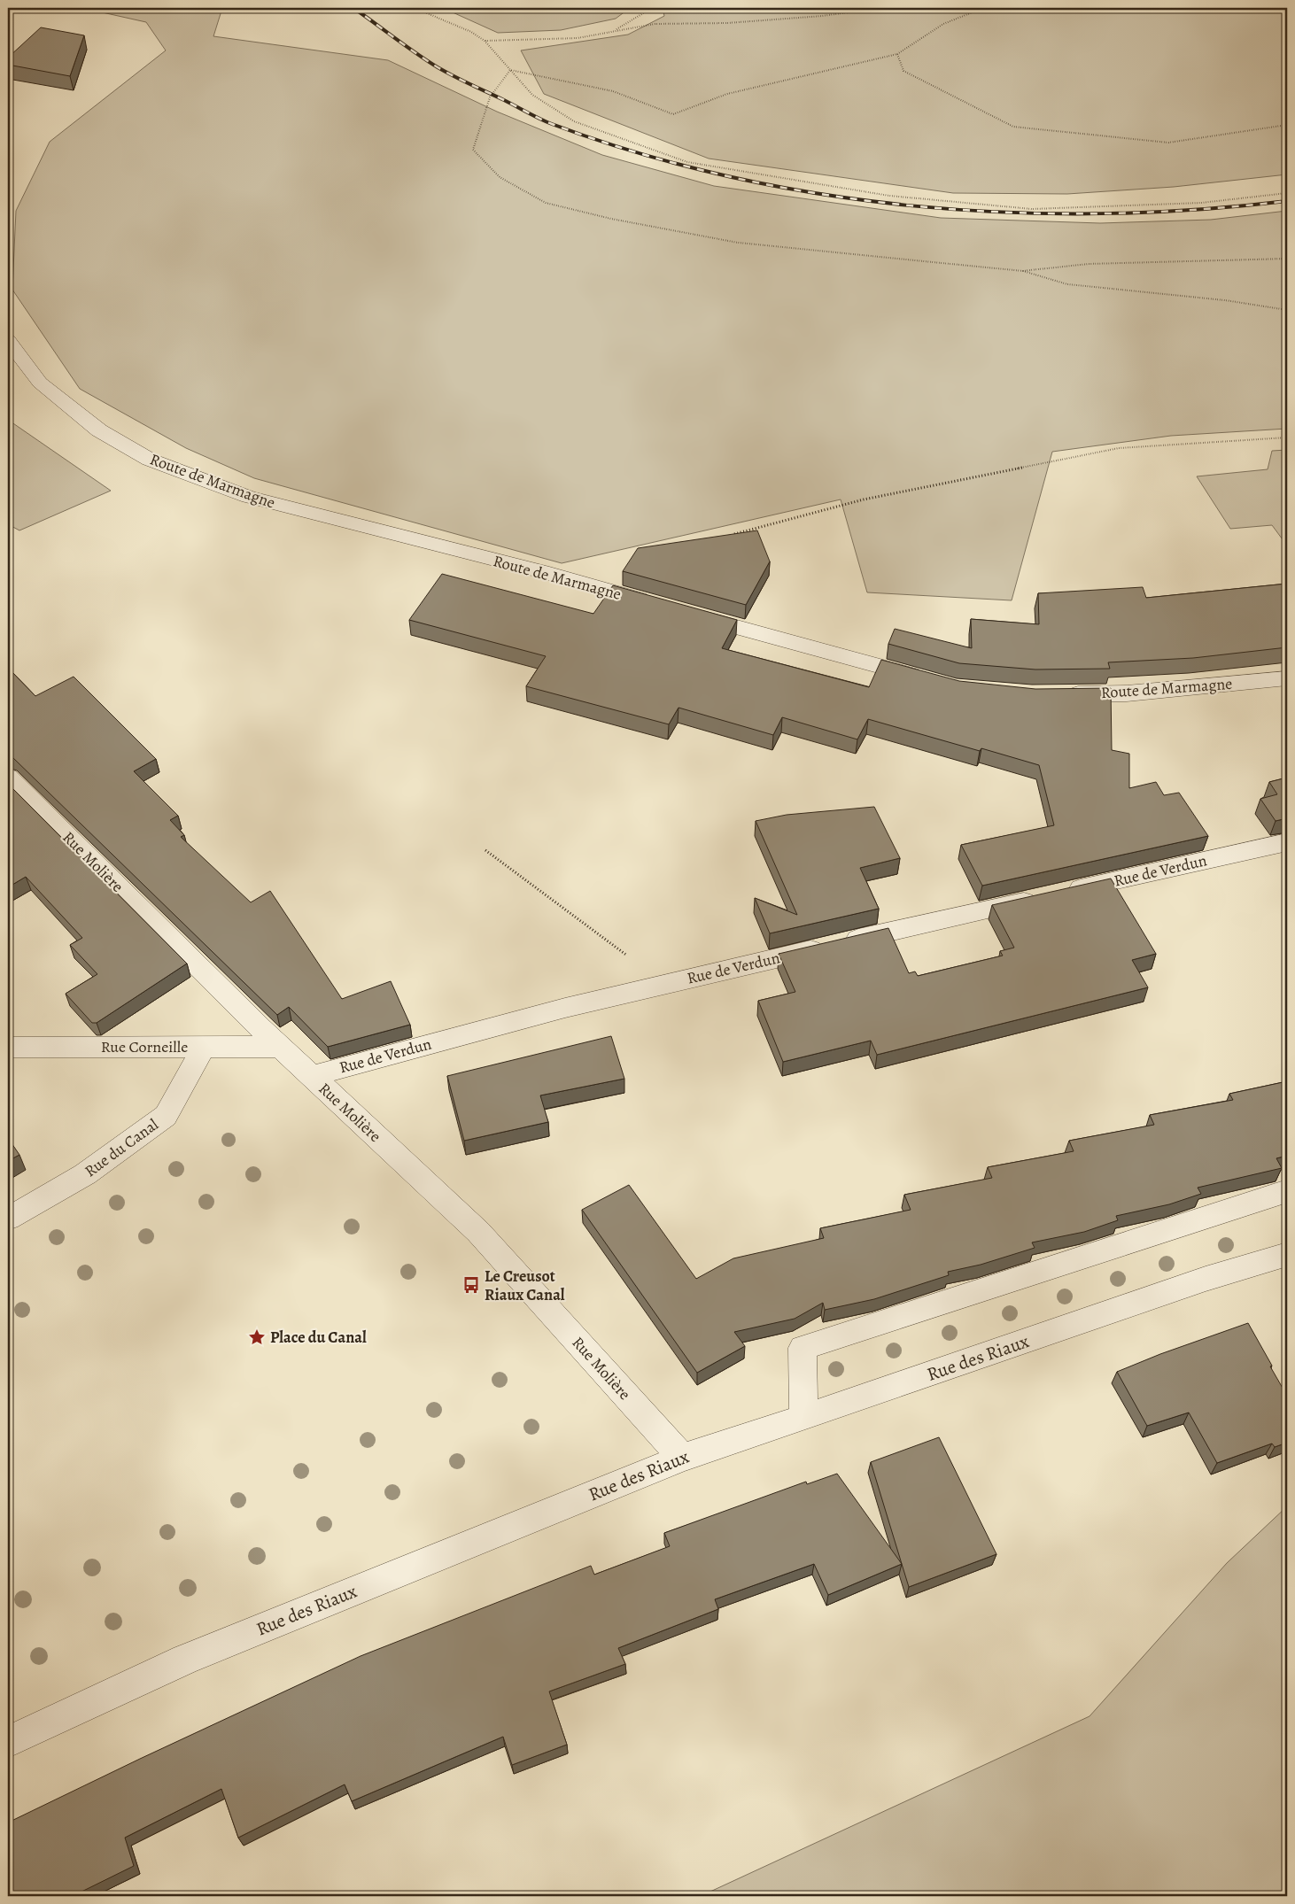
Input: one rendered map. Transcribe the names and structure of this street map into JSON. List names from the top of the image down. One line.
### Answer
{"streets":{"street":["Route de Marmagne","Rue Molière","Rue de Verdun","Rue Corneille","Rue du Canal","Rue des Riaux"]},"crossings":[["Rue Molière","Rue de Verdun"],["Rue Molière","Rue Corneille"],["Rue Molière","Rue des Riaux"],["Rue Corneille","Rue du Canal"]],"places":{"bus stop":["Le Creusot Riaux Canal"],"place":["Place du Canal"]}}
